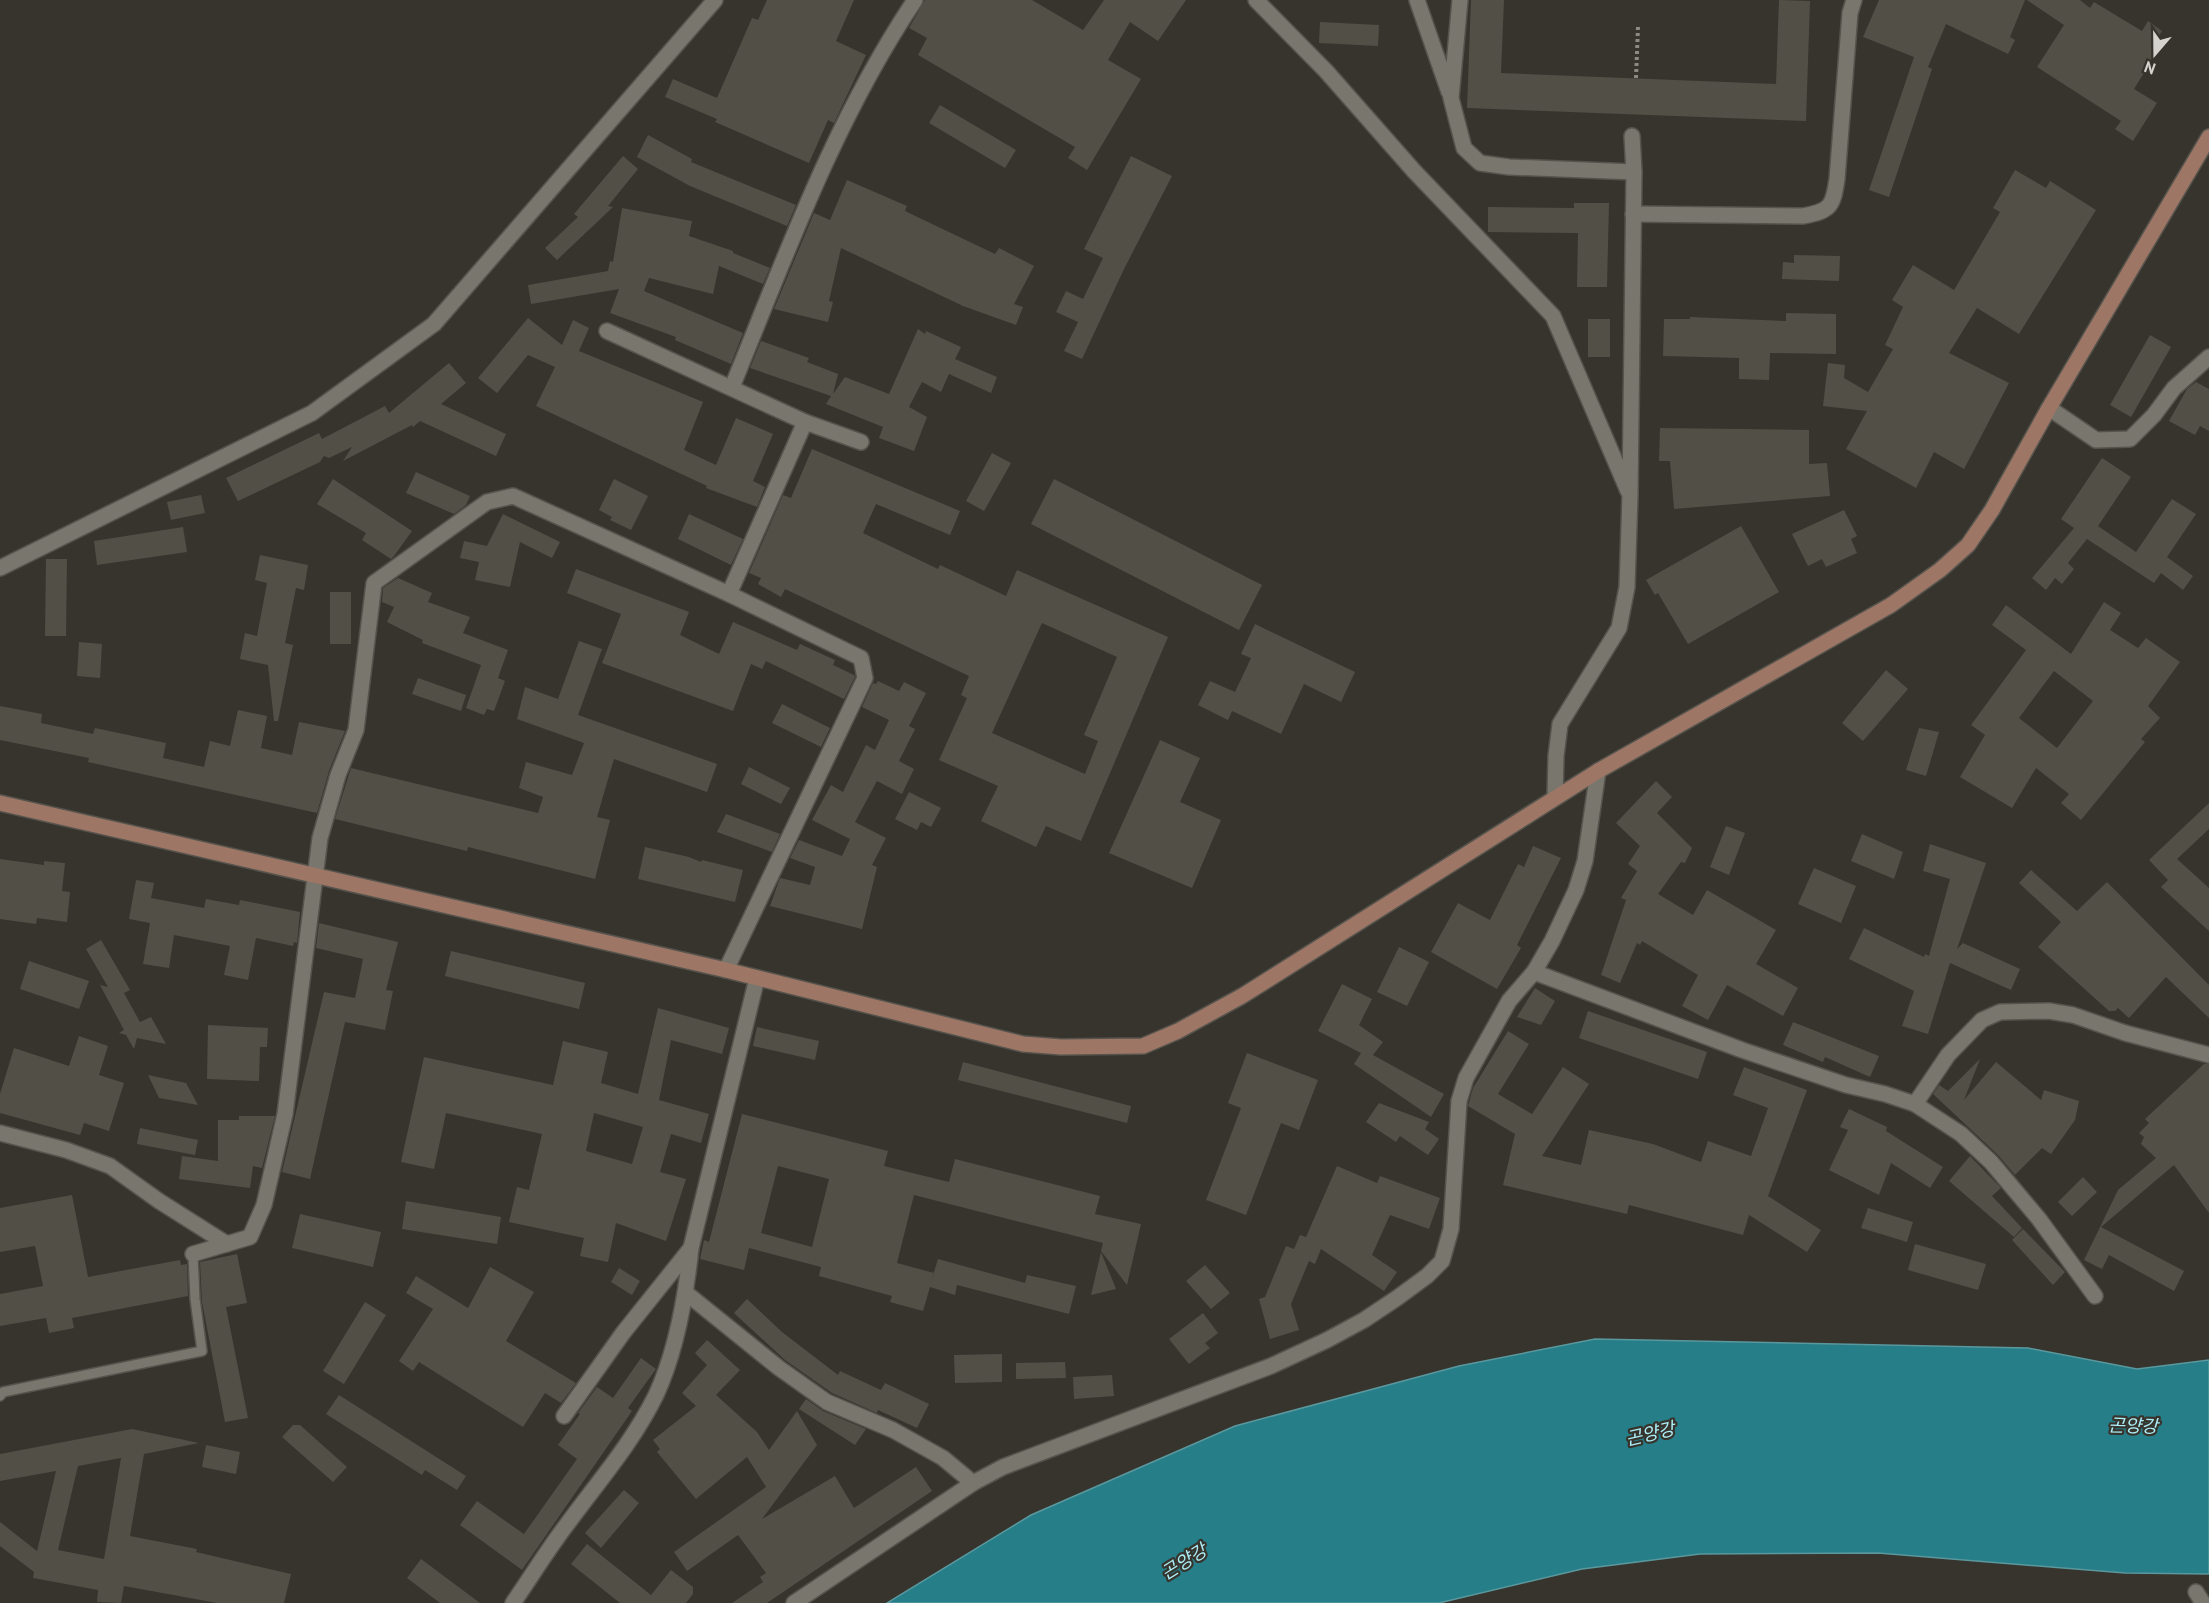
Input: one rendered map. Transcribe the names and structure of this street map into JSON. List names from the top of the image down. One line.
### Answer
{"water":["곤양강"],"north":"bottom"}
